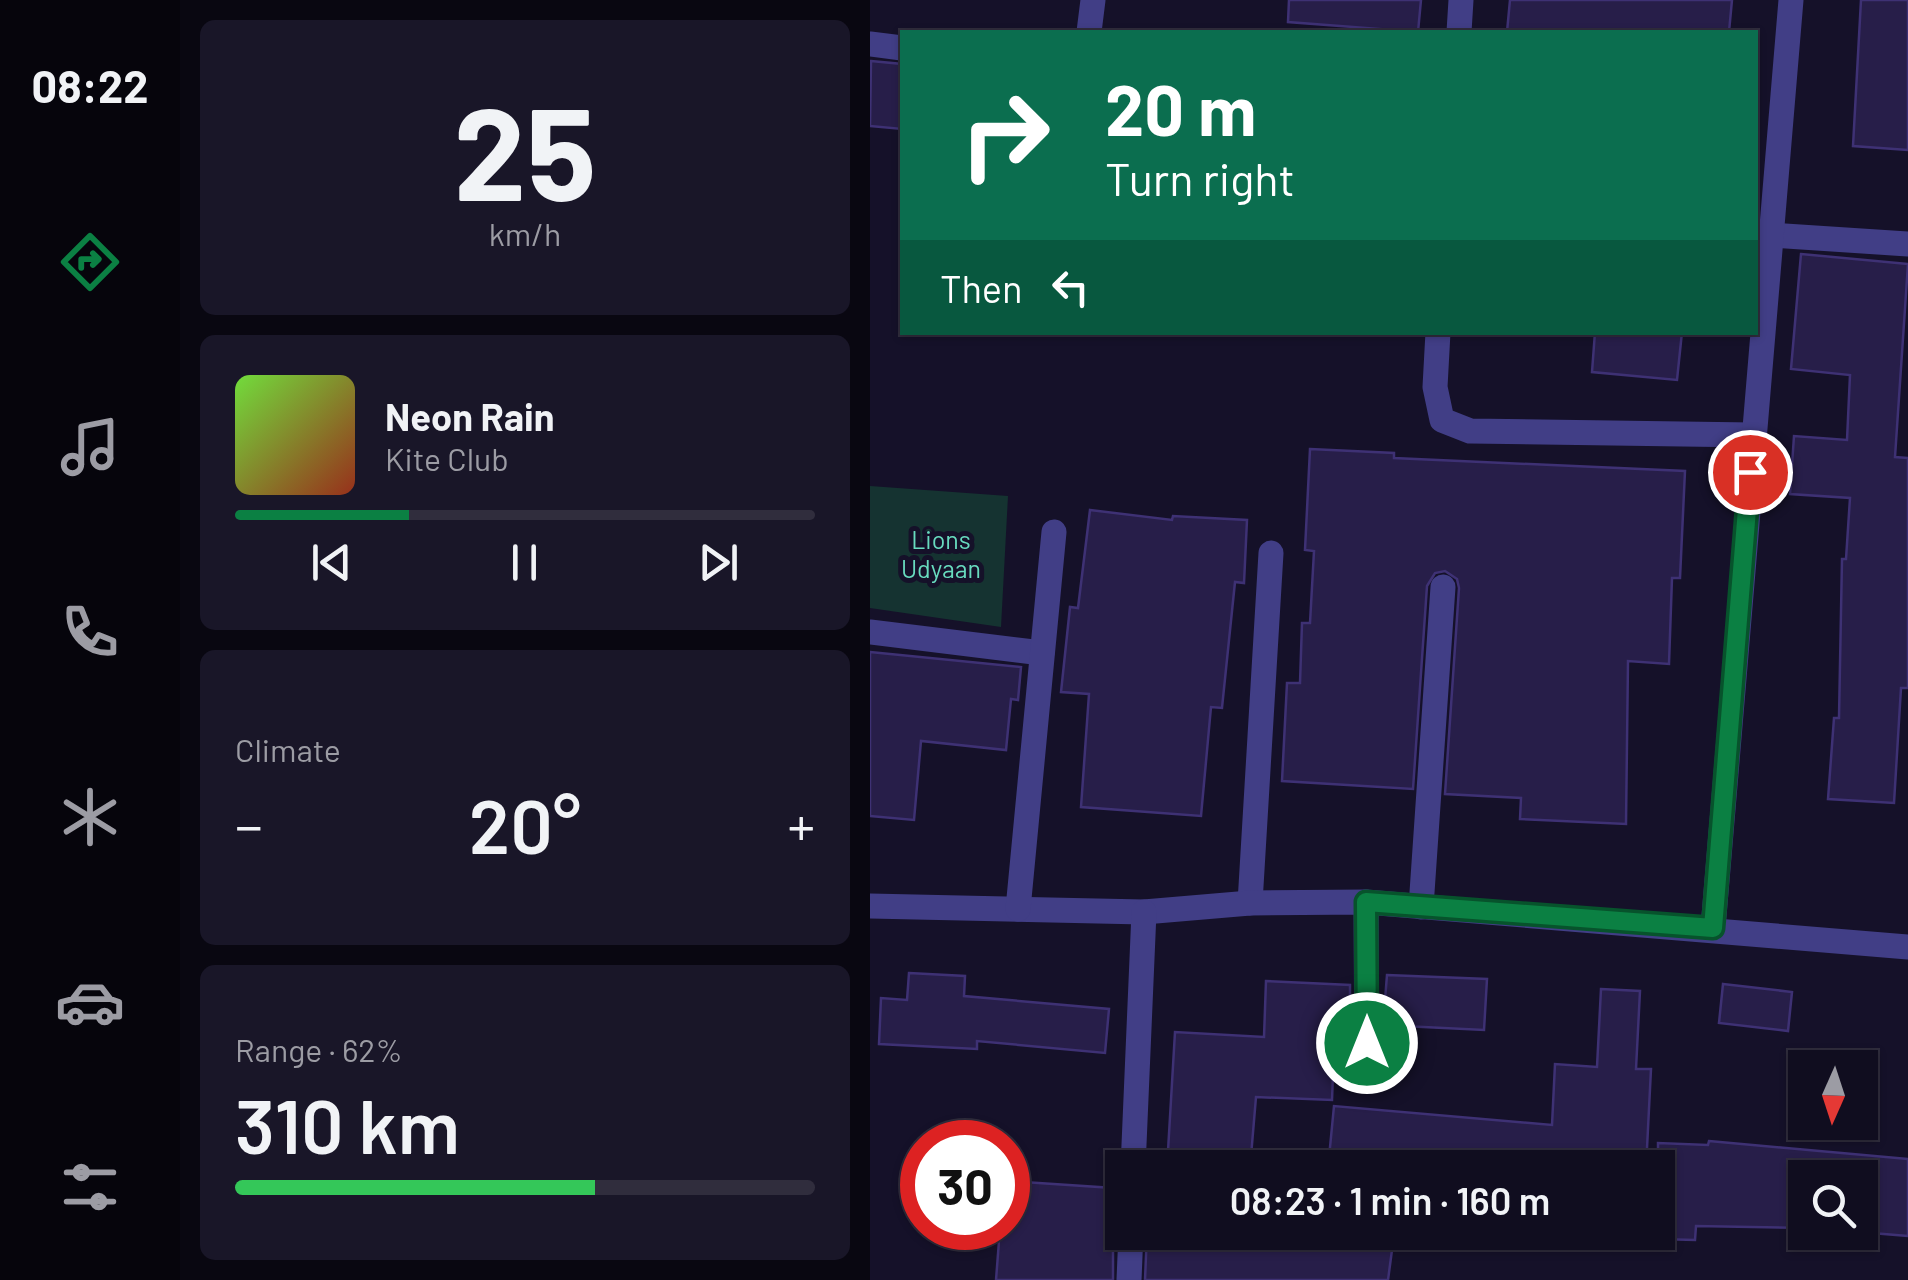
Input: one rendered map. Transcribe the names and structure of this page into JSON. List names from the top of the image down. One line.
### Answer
{"parks":["Lions Udyaan"],"north":"bottom","page":{"tabs":"08:22","tile":[["25","km/h"],"Climate",["Range · 62%","310 km"]],"turn":["20 m","Turn right"],"then":"Then","song":["Neon Rain","Kite Club"],"heat":["−","20°","+"],"limit":"30","trip":"08:23 · 1 min · 160 m"}}
